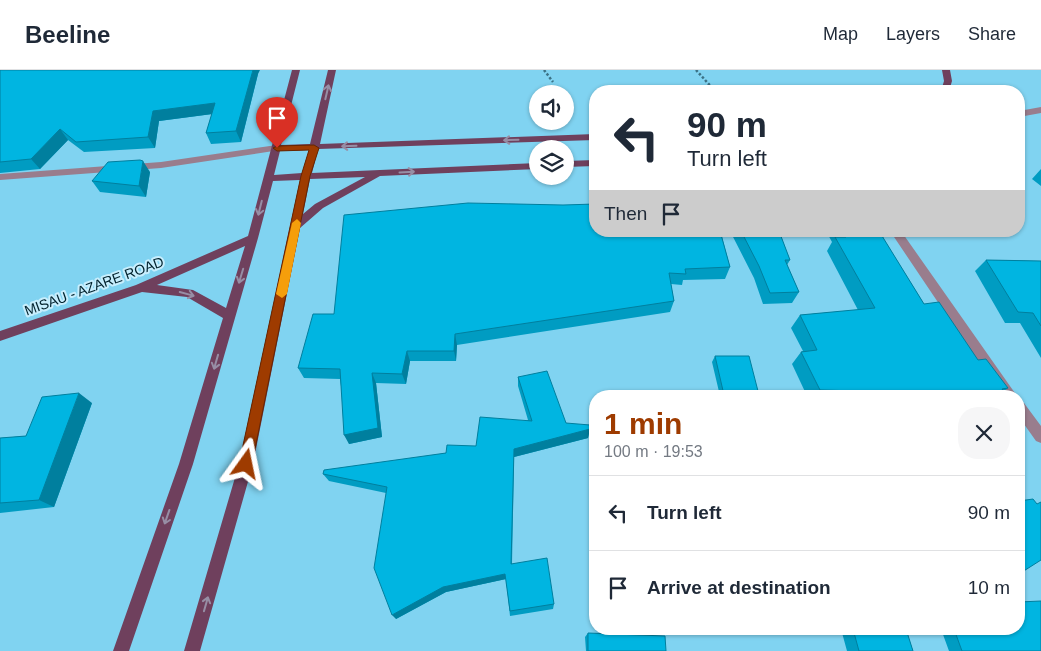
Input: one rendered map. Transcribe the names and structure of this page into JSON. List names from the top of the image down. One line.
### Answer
{"streets":{"main road":["MISAU - AZARE ROAD"]},"page":{"header":"Beeline","nav":["Map","Layers","Share"],"turn":["90 m","Turn left"],"then":"Then","heading":["1 min","100 m · 19:53"],"list":[{"name":"Turn left","value":"90 m"},{"name":"Arrive at destination","value":"10 m"}]}}
